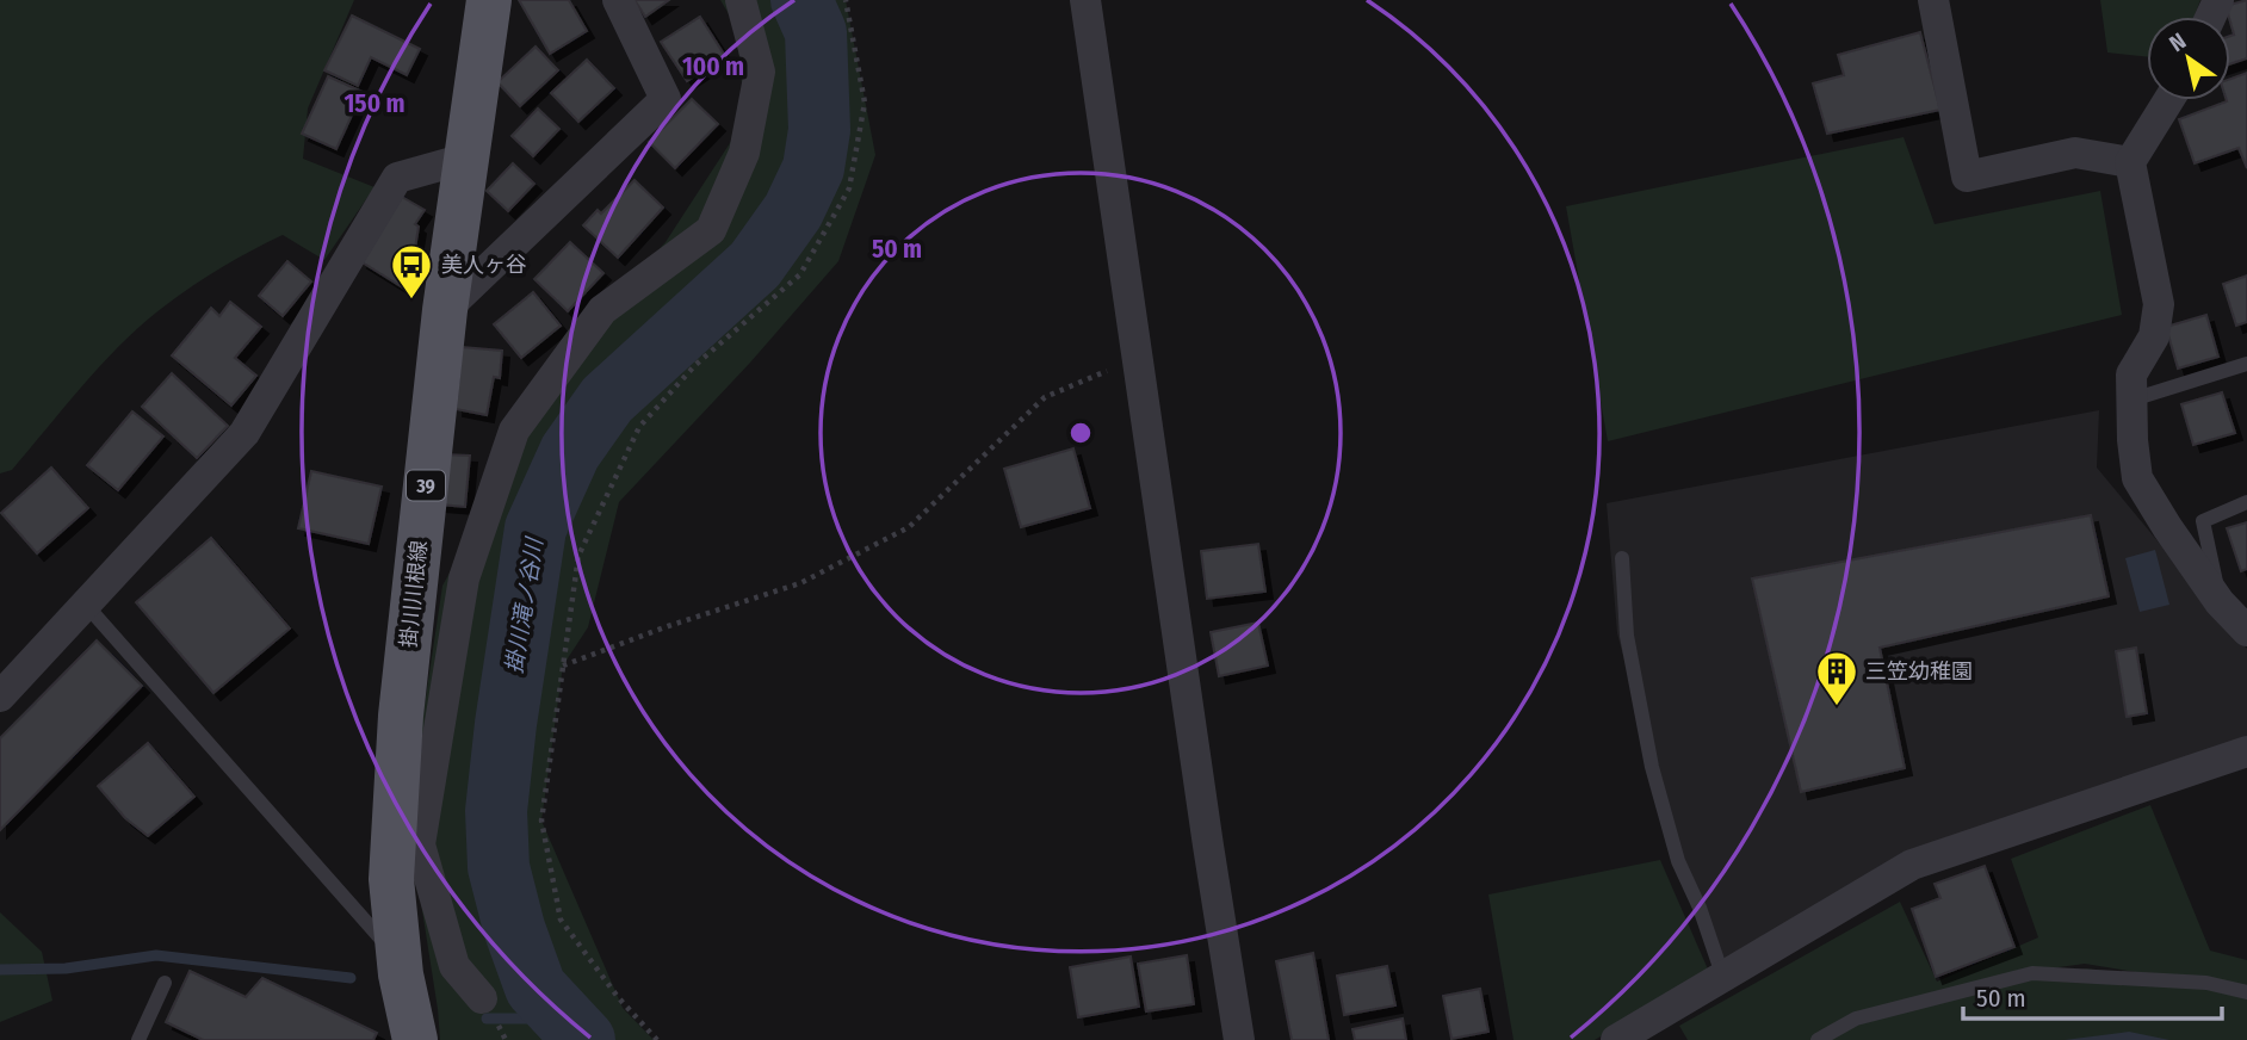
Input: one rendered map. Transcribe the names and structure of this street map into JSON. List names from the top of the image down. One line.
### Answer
{"streets":{"main road":["39","掛川川根線"]},"water":["掛川滝ノ谷川"],"places":{"bus stop":["美人ヶ谷"],"building":["三笠幼稚園"]},"scale_bar":"50 m","north":"top left","rings":["100 m","150 m","50 m"]}
